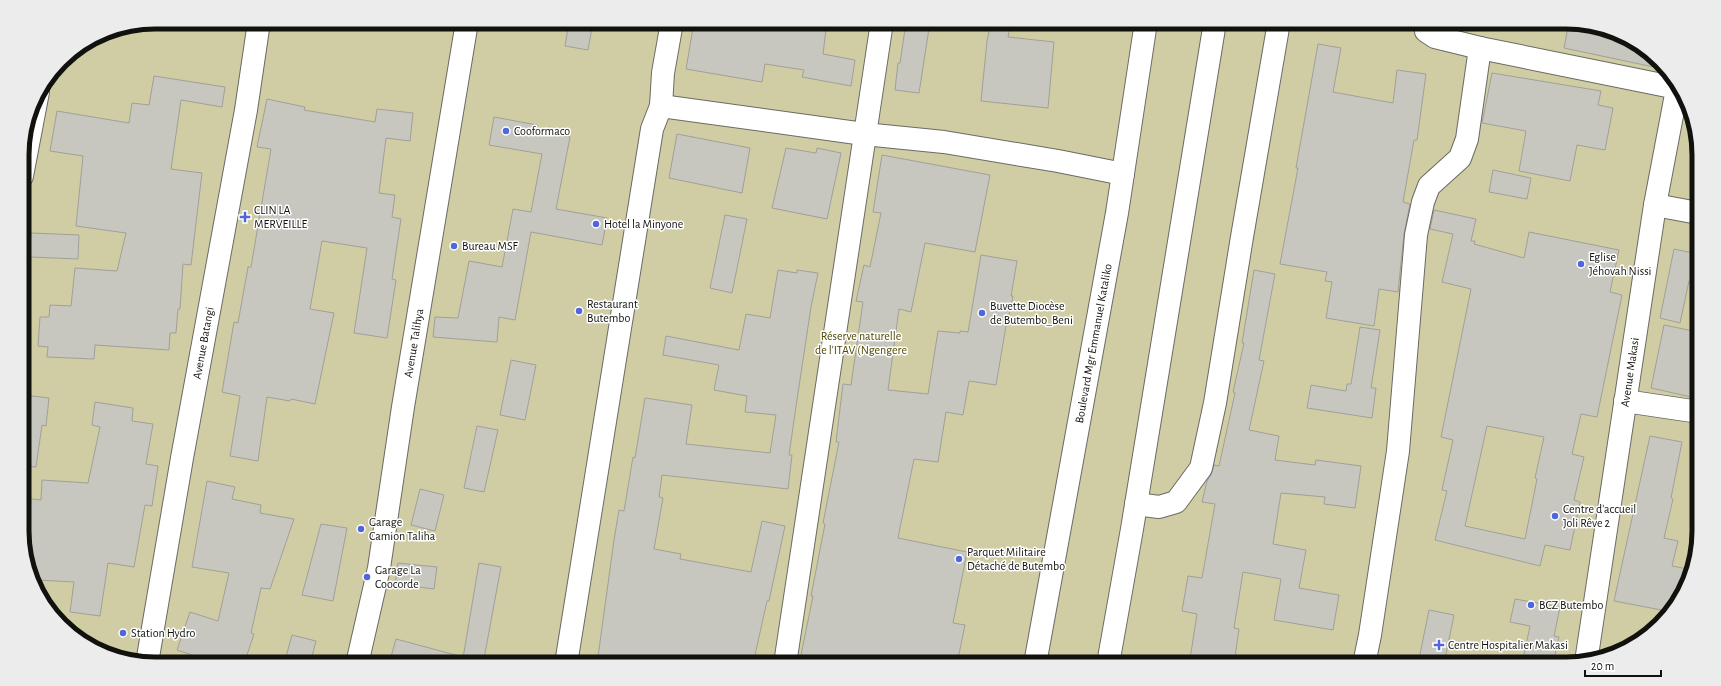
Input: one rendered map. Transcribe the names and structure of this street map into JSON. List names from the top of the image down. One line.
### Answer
{"streets":{"street":["Avenue Batangi","Avenue Talihya","Boulevard Mgr Emmanuel Kataliko","Avenue Makasi"]},"parks":["Réserve naturelle de l'ITAV (Ngengere"],"places":{"other":["Cooformaco","Hotel la Minyone","Bureau MSF","Eglise Jéhovah Nissi","Restaurant Butembo","Buvette Diocèse de Butembo_Beni","Centre d'accueil Joli Rêve 2","Garage Camion Taliha","Parquet Militaire Détaché de Butembo","Garage La Coocorde","BCZ Butembo","Station Hydro"],"health":["CLIN LA MERVEILLE","Centre Hospitalier Makasi"]},"scale_bar":"20 m"}
